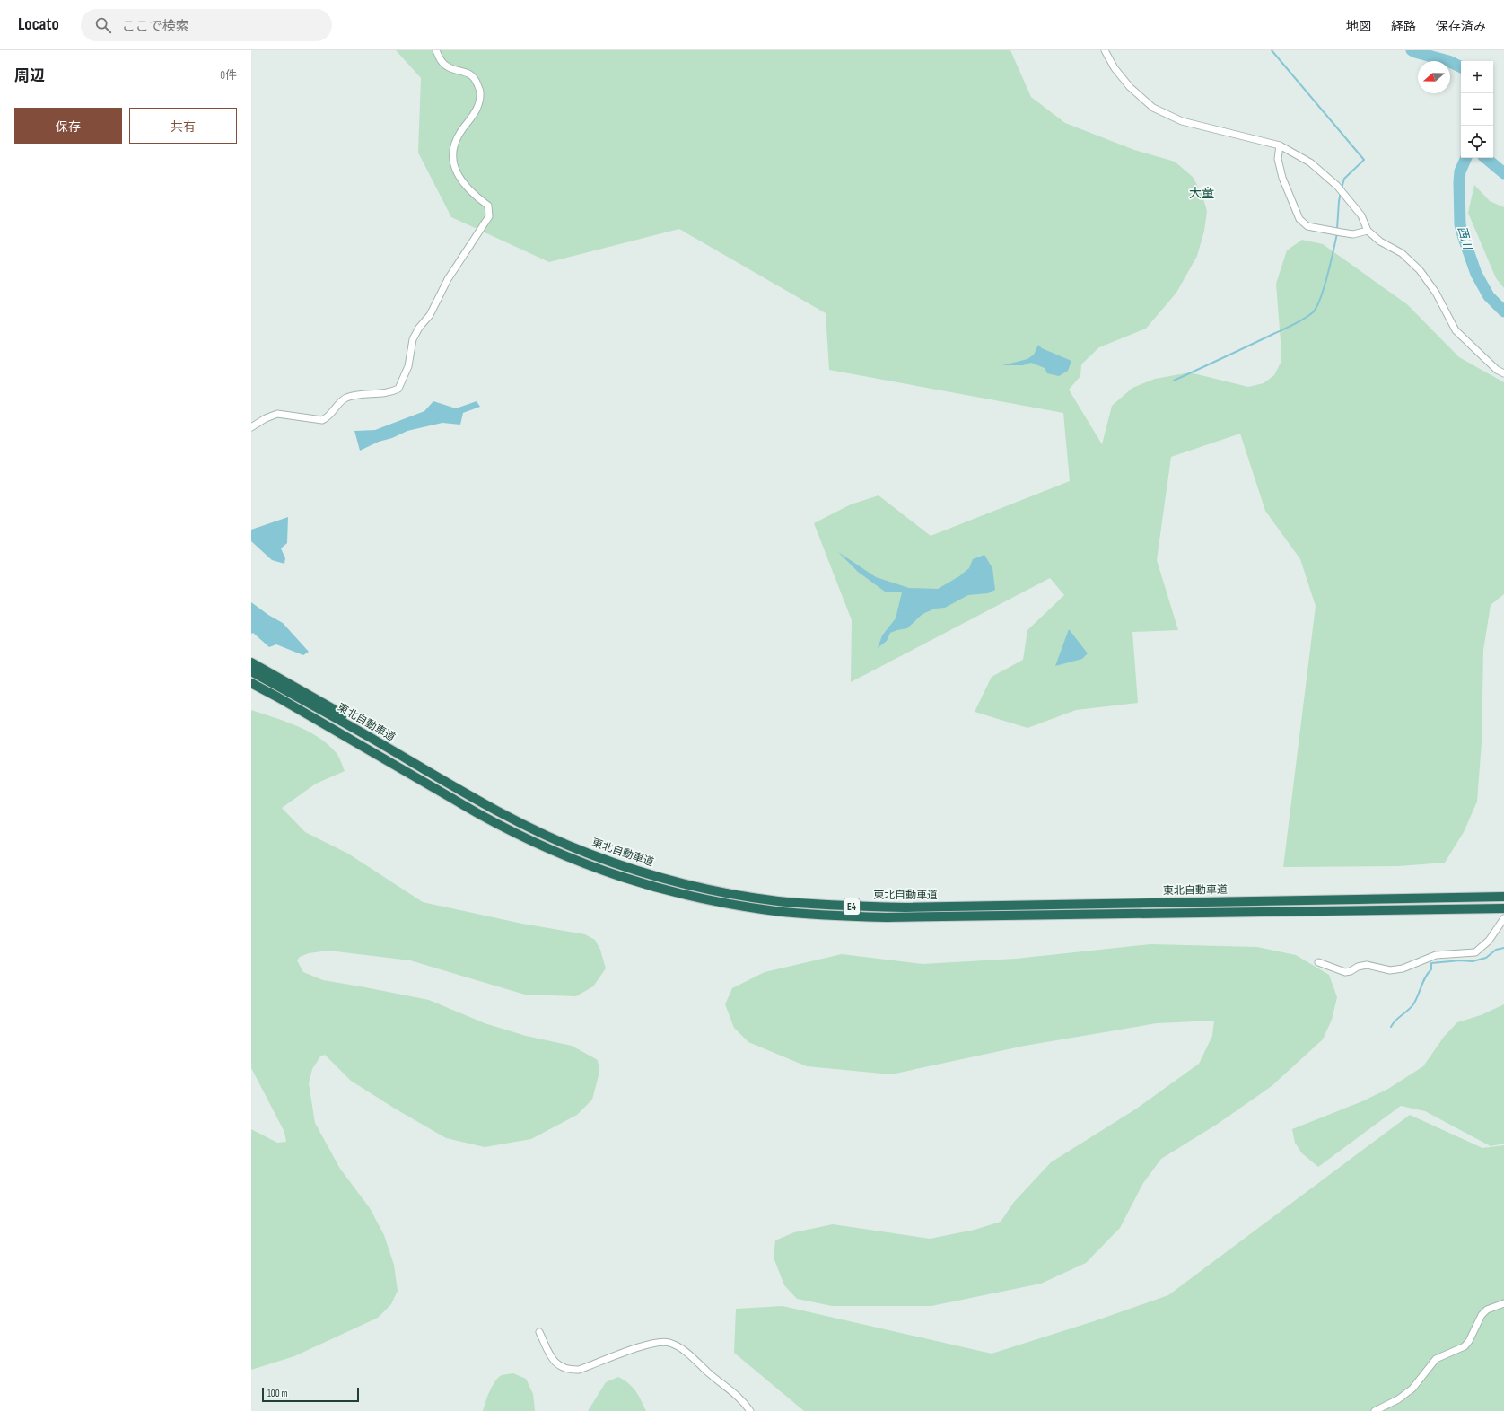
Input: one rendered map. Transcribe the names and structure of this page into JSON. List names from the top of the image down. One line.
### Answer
{"streets":{"highway":["東北自動車道","E4"]},"districts":["大童"],"water":["西川"],"scale_bar":"100 m","north":"left","page":{"header":"Locato","search":"ここで検索","nav":["地図","経路","保存済み"],"heading":["周辺","0件"],"map_buttons":["+","−"],"buttons":["保存","共有"],"scale":"100 m"}}
